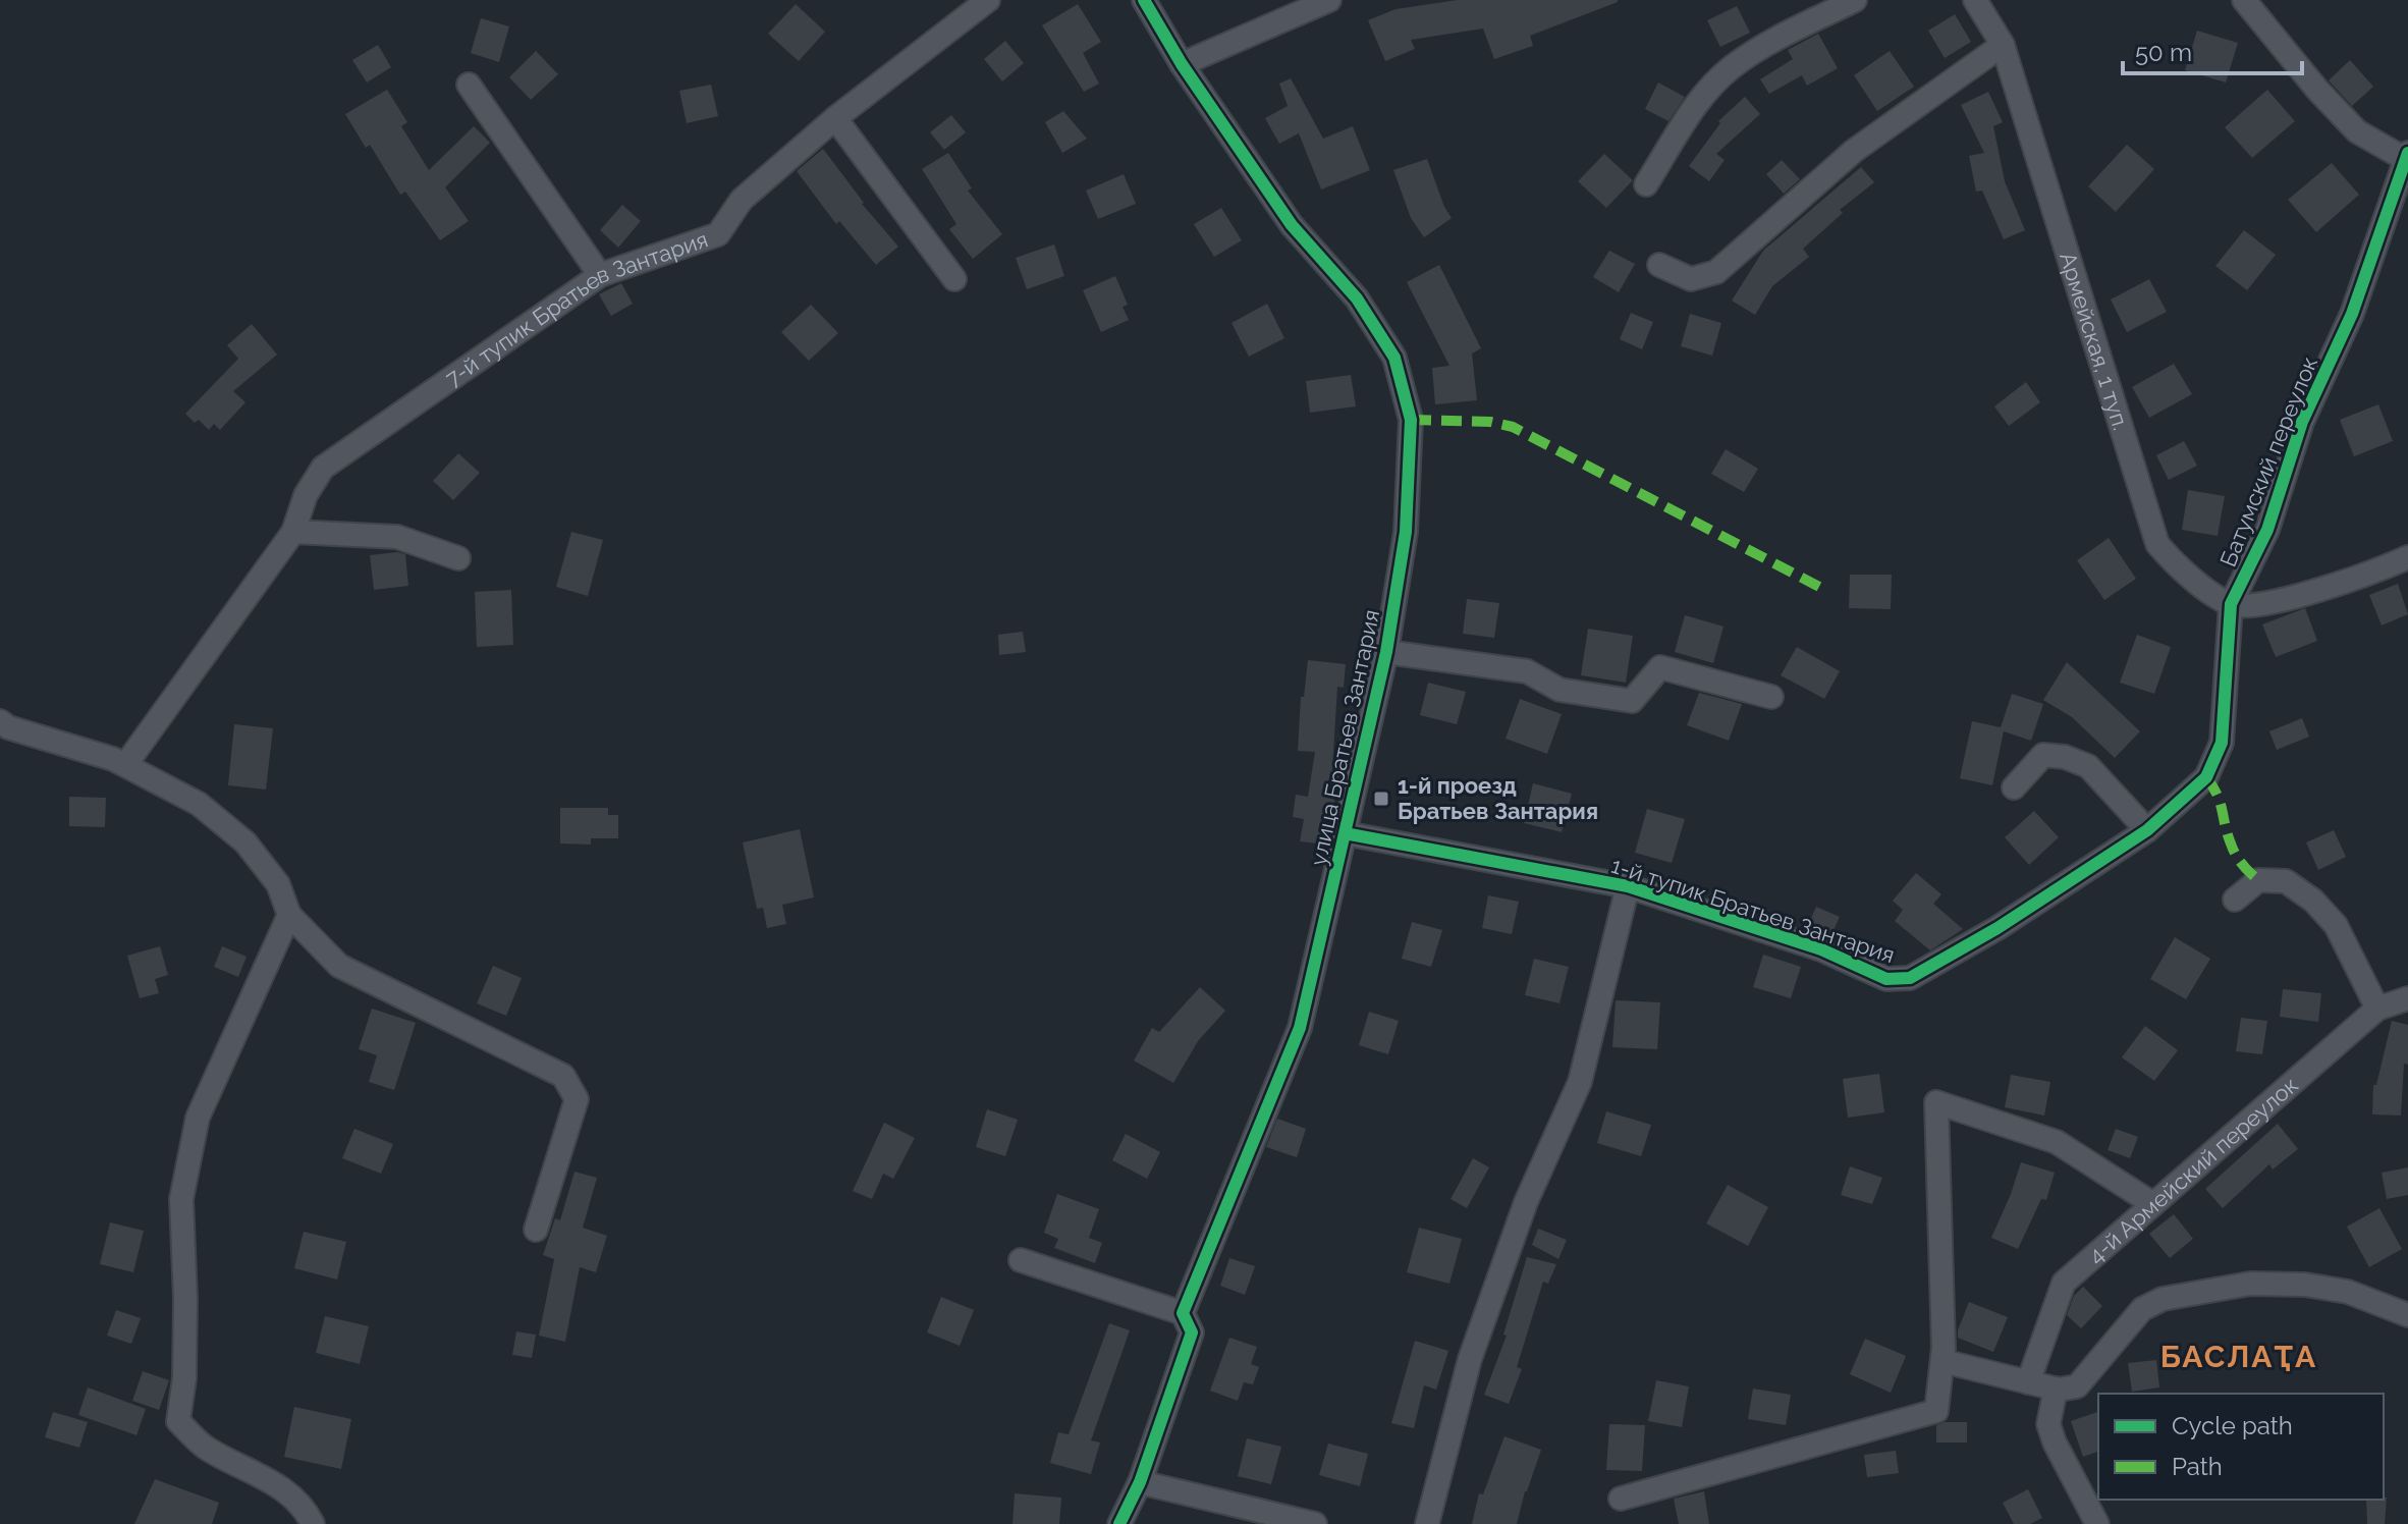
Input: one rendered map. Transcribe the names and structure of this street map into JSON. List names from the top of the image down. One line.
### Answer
{"streets":{"street":["7-й тупик Братьев Зантария","Армейская, 1 туп.","Батумский переулок","улица Братьев Зантария","1-й тупик Братьев Зантария","4-й Армейский переулок"]},"crossings":[["Армейская, 1 туп.","Батумский переулок"],["Батумский переулок","1-й тупик Братьев Зантария"],["улица Братьев Зантария","1-й тупик Братьев Зантария"]],"districts":["БАСЛАҬА"],"places":{"transit":["1-й проезд Братьев Зантария"]},"legend":["Cycle path","Path"],"scale_bar":"50 m"}
